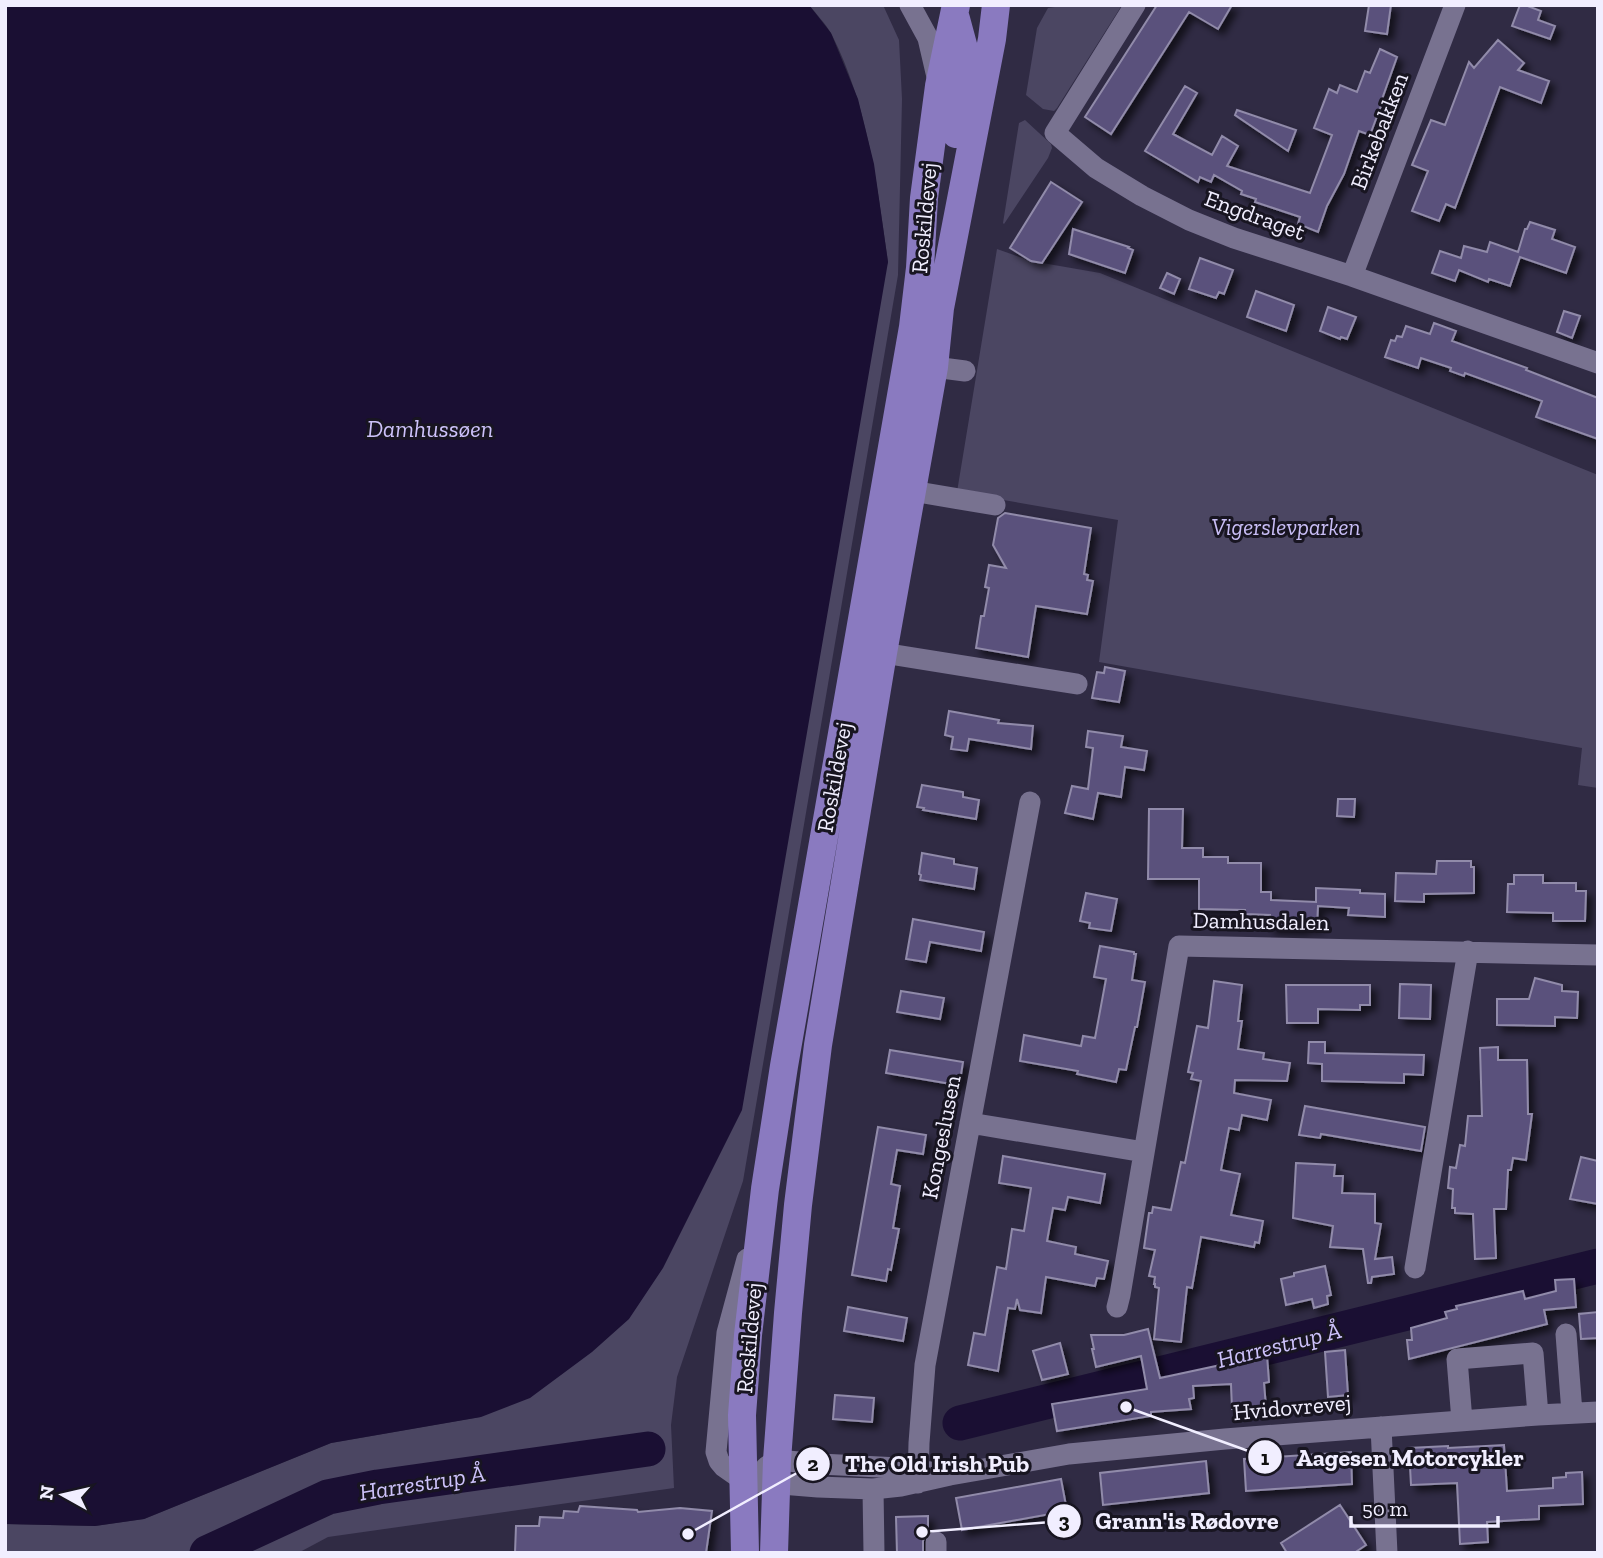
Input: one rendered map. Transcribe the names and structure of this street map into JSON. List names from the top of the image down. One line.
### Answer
{"streets":{"main road":["Roskildevej"],"street":["Birkebakken","Engdraget","Damhusdalen","Kongeslusen","Hvidovrevej"]},"crossings":[["Birkebakken","Engdraget"],["Roskildevej","Hvidovrevej"],["Kongeslusen","Hvidovrevej"]],"water":["Damhussøen","Harrestrup Å"],"parks":["Vigerslevparken"],"places":["Aagesen Motorcykler","Grann'is Rødovre","The Old Irish Pub"],"scale_bar":"50 m","north":"left"}
